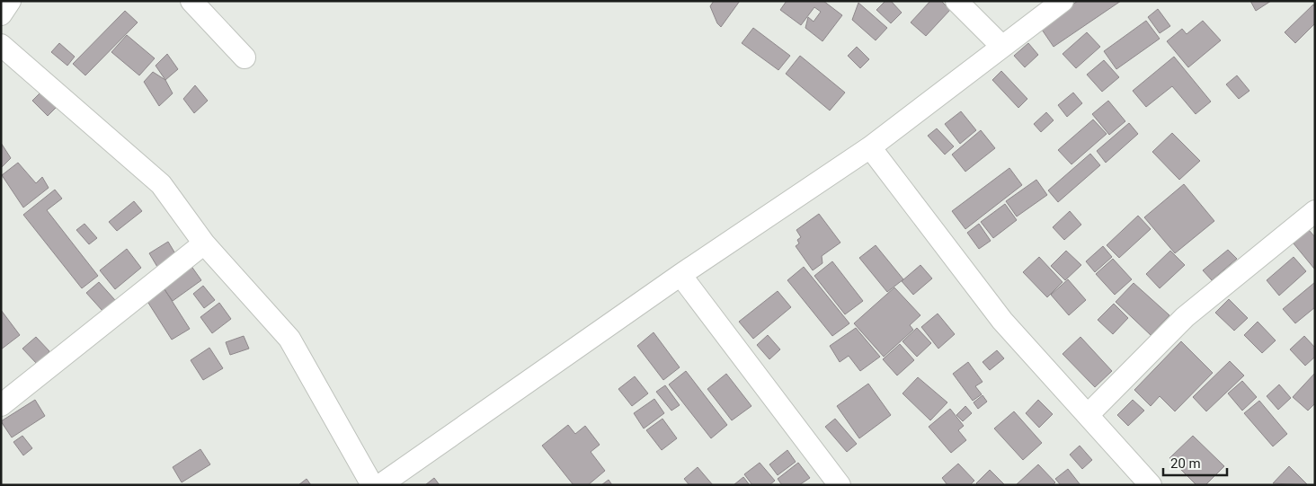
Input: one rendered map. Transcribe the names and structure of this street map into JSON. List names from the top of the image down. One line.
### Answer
{"scale_bar":"20 m"}
